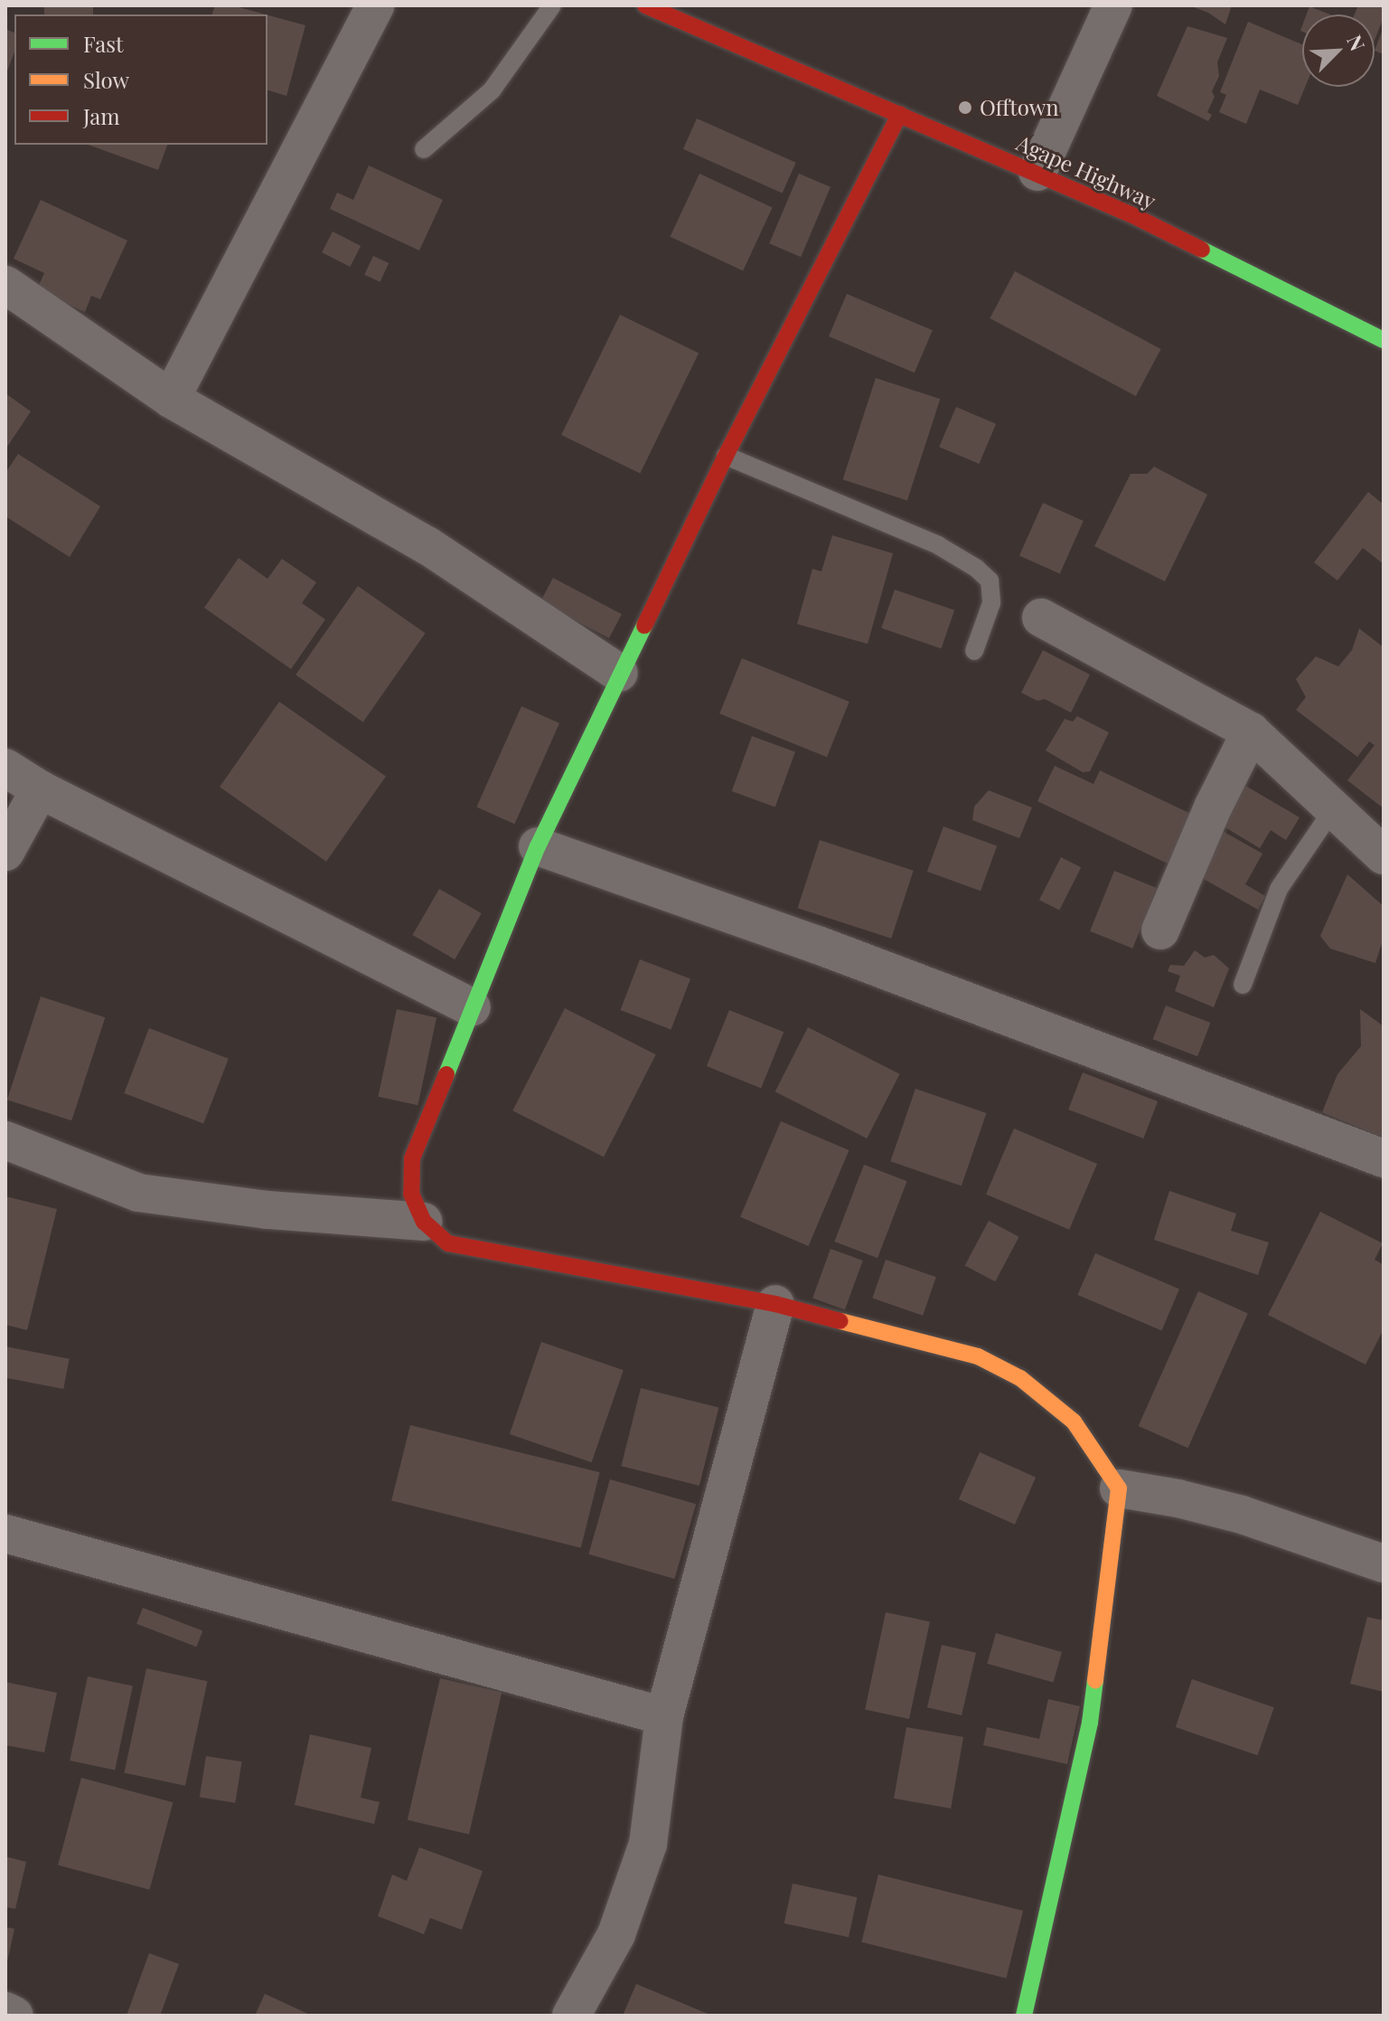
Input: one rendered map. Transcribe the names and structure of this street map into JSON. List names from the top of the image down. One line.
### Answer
{"streets":{"street":["Agape Highway"]},"places":["Offtown"],"legend":["Fast","Slow","Jam"],"north":"top right"}
